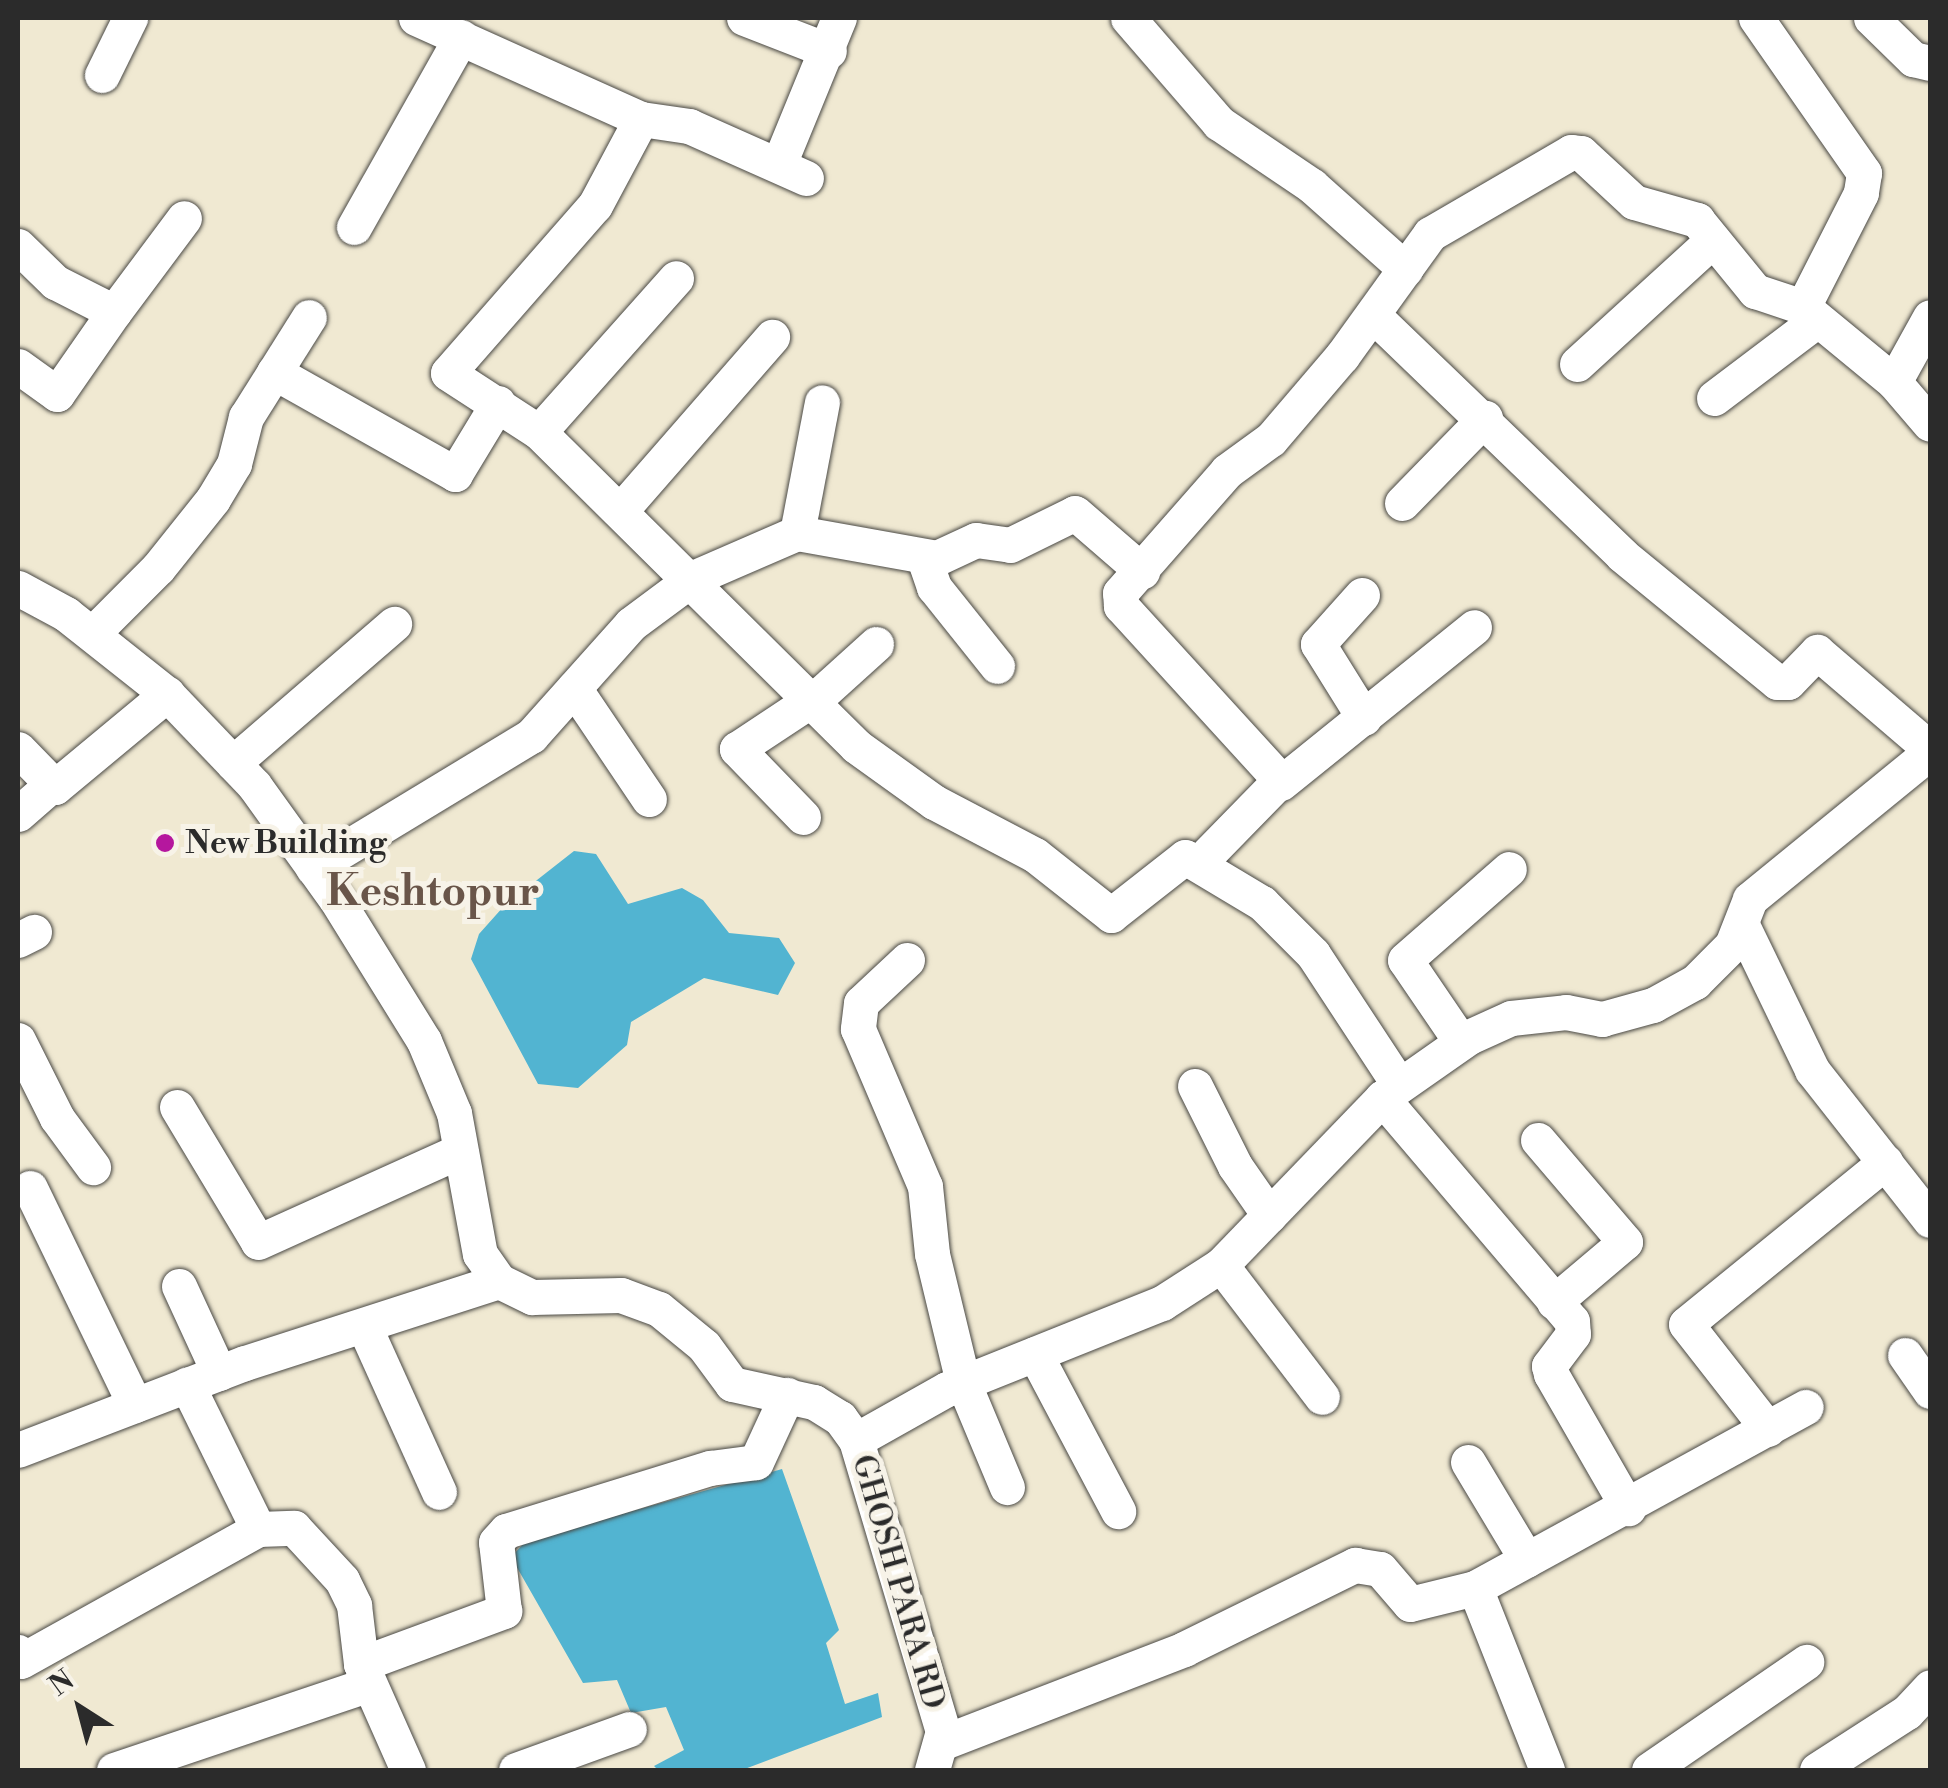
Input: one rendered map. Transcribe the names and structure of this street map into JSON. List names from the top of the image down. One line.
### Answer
{"streets":{"street":["GHOSH PARA RD"]},"districts":["Keshtopur"],"places":["New Building"],"north":"top left"}
